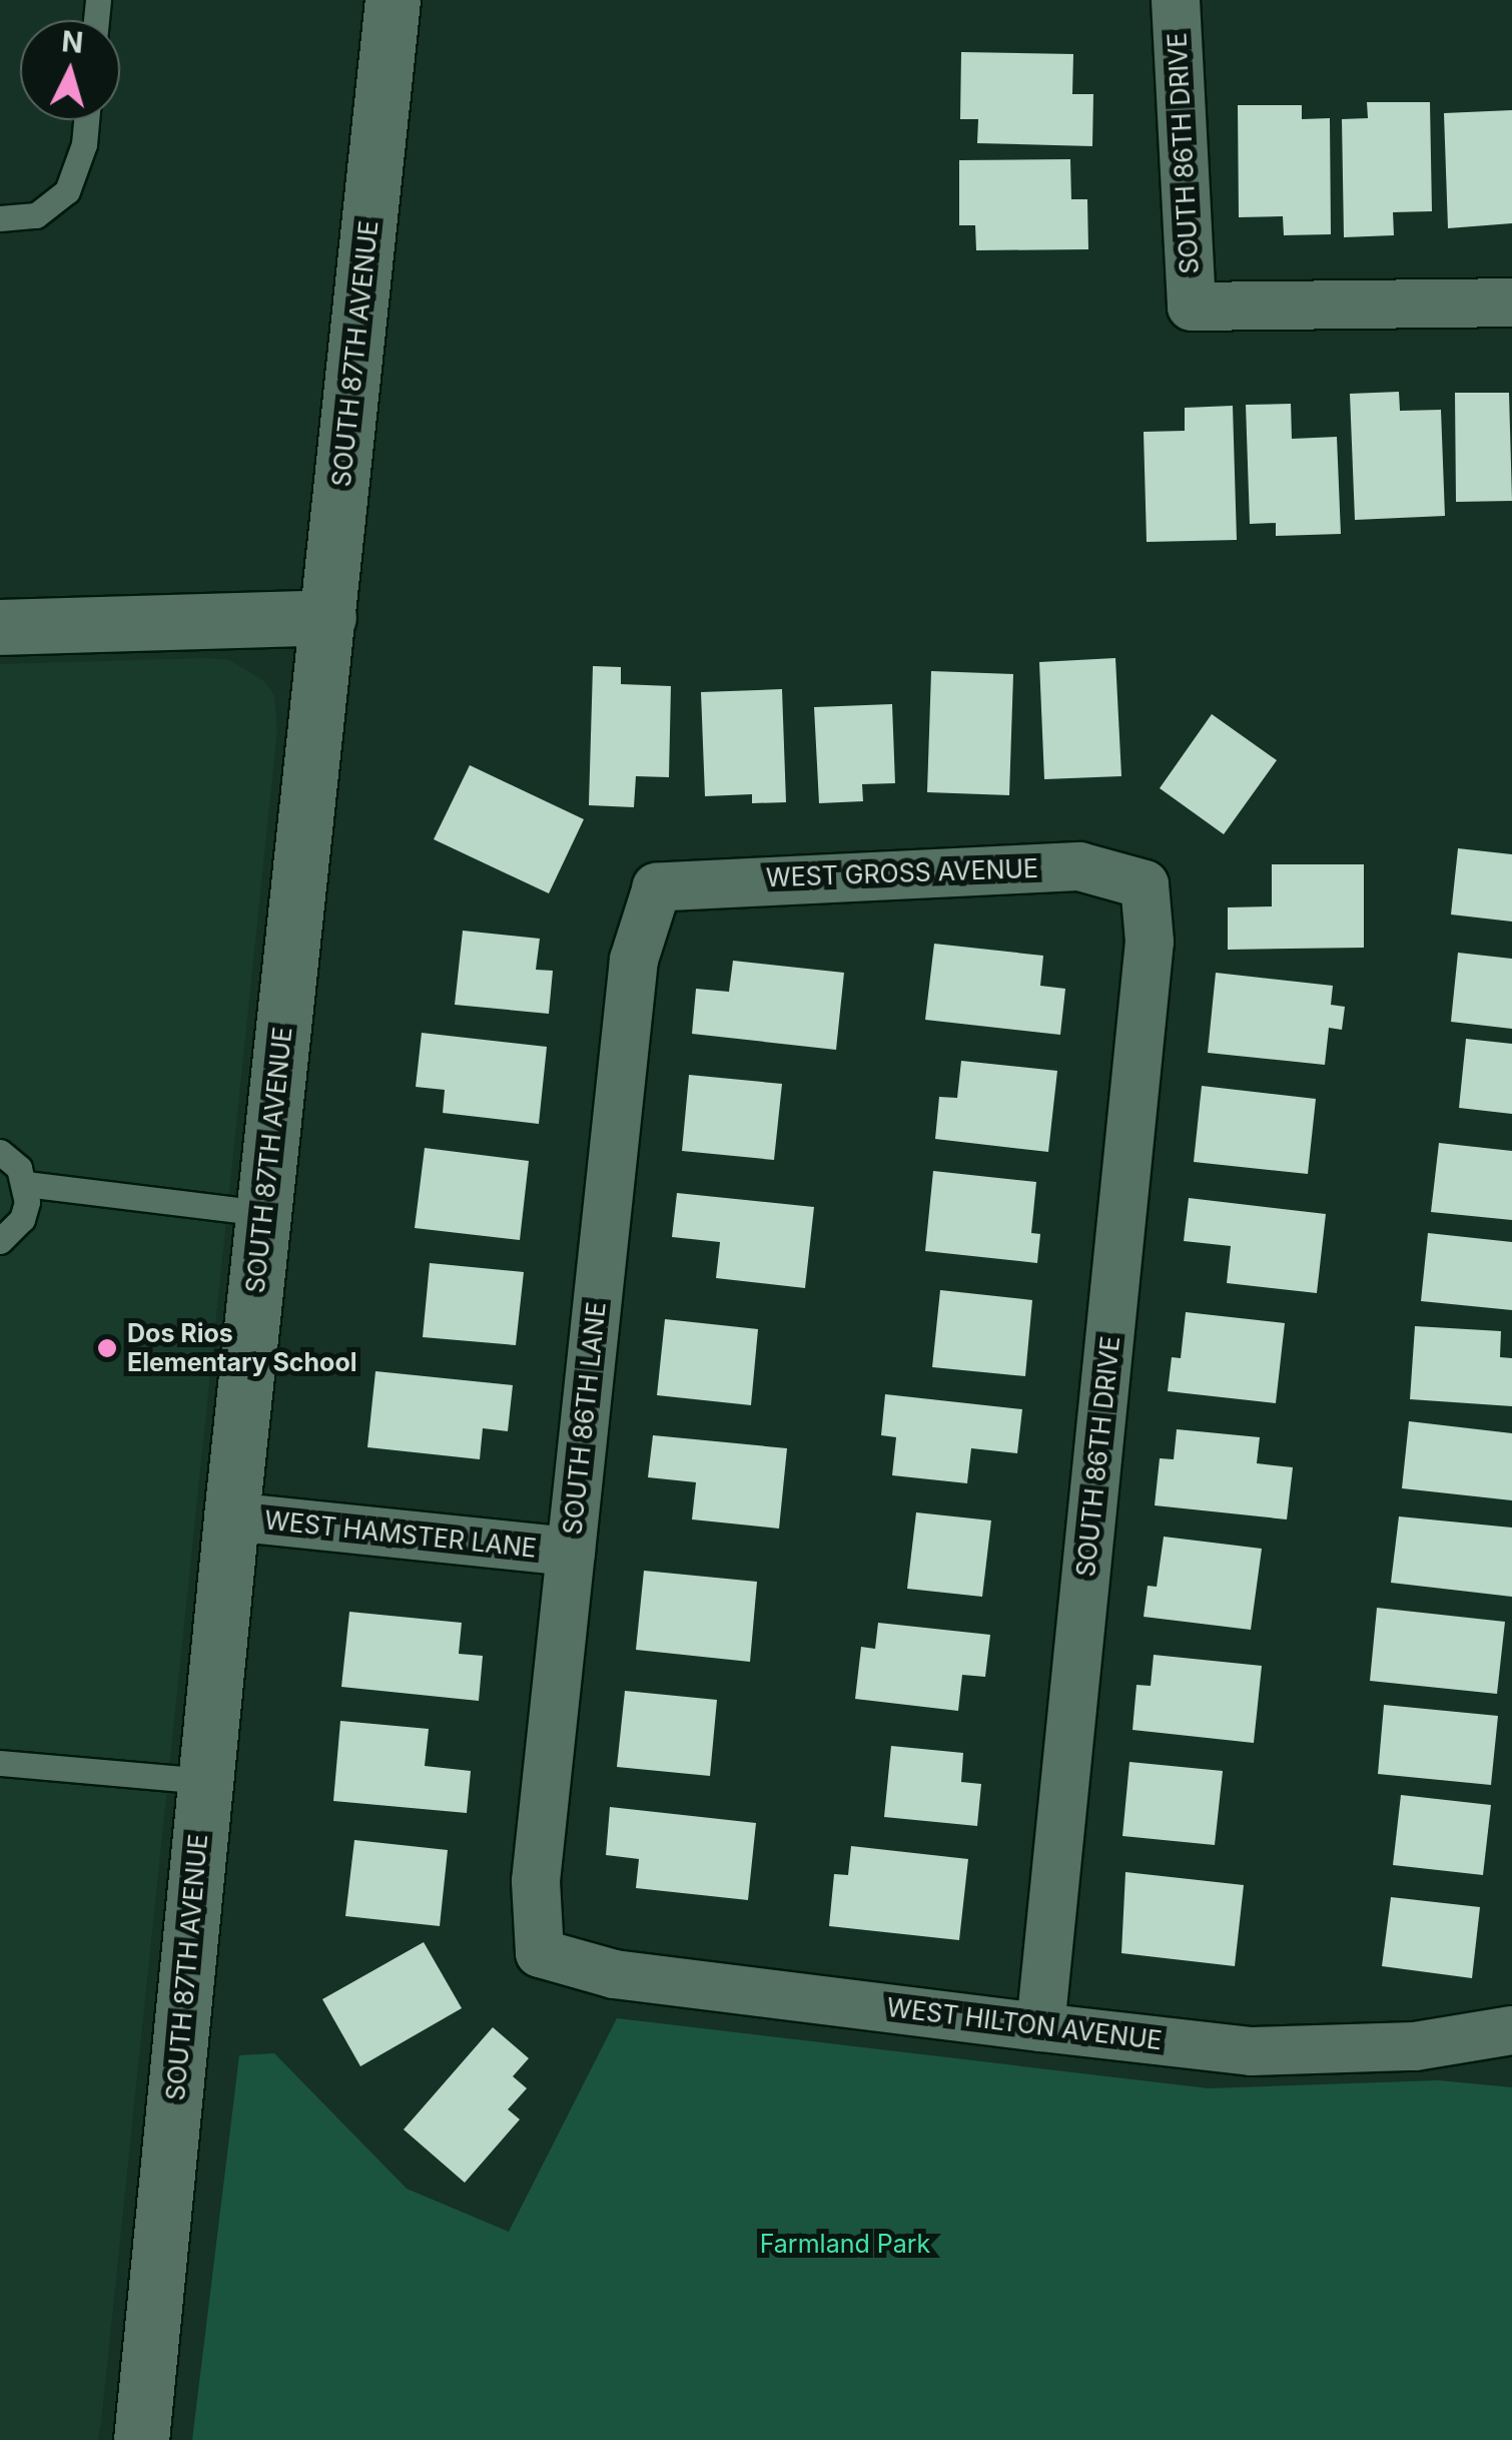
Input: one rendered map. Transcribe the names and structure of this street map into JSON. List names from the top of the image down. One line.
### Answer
{"streets":{"street":["SOUTH 86TH DRIVE","SOUTH 87TH AVENUE","WEST GROSS AVENUE","SOUTH 86TH LANE","WEST HAMSTER LANE","WEST HILTON AVENUE"]},"crossings":[["SOUTH 86TH DRIVE","WEST GROSS AVENUE"],["SOUTH 86TH DRIVE","WEST HILTON AVENUE"],["SOUTH 87TH AVENUE","WEST HAMSTER LANE"],["WEST GROSS AVENUE","SOUTH 86TH LANE"],["SOUTH 86TH LANE","WEST HAMSTER LANE"],["SOUTH 86TH LANE","WEST HILTON AVENUE"]],"parks":["Farmland Park"],"places":["Dos Rios Elementary School"],"north":"top"}
